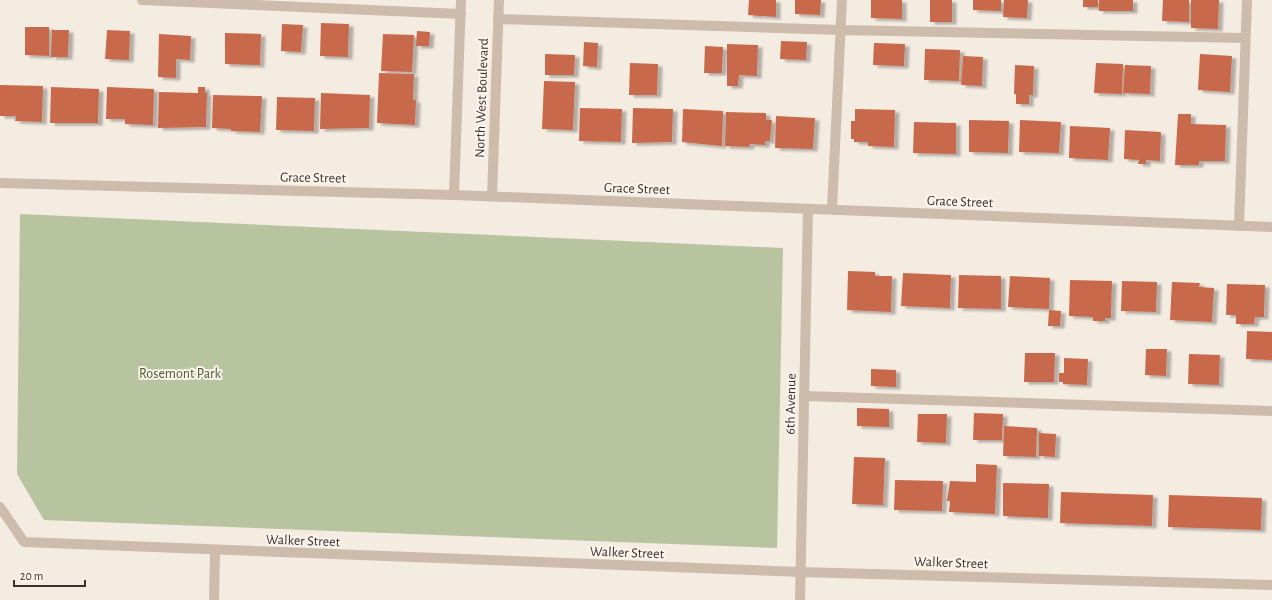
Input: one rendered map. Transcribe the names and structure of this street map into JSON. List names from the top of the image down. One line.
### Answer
{"streets":{"street":["North West Boulevard","Grace Street","6th Avenue","Walker Street"]},"crossings":[["North West Boulevard","Grace Street"],["Grace Street","6th Avenue"],["6th Avenue","Walker Street"]],"parks":["Rosemont Park"],"scale_bar":"20 m"}
